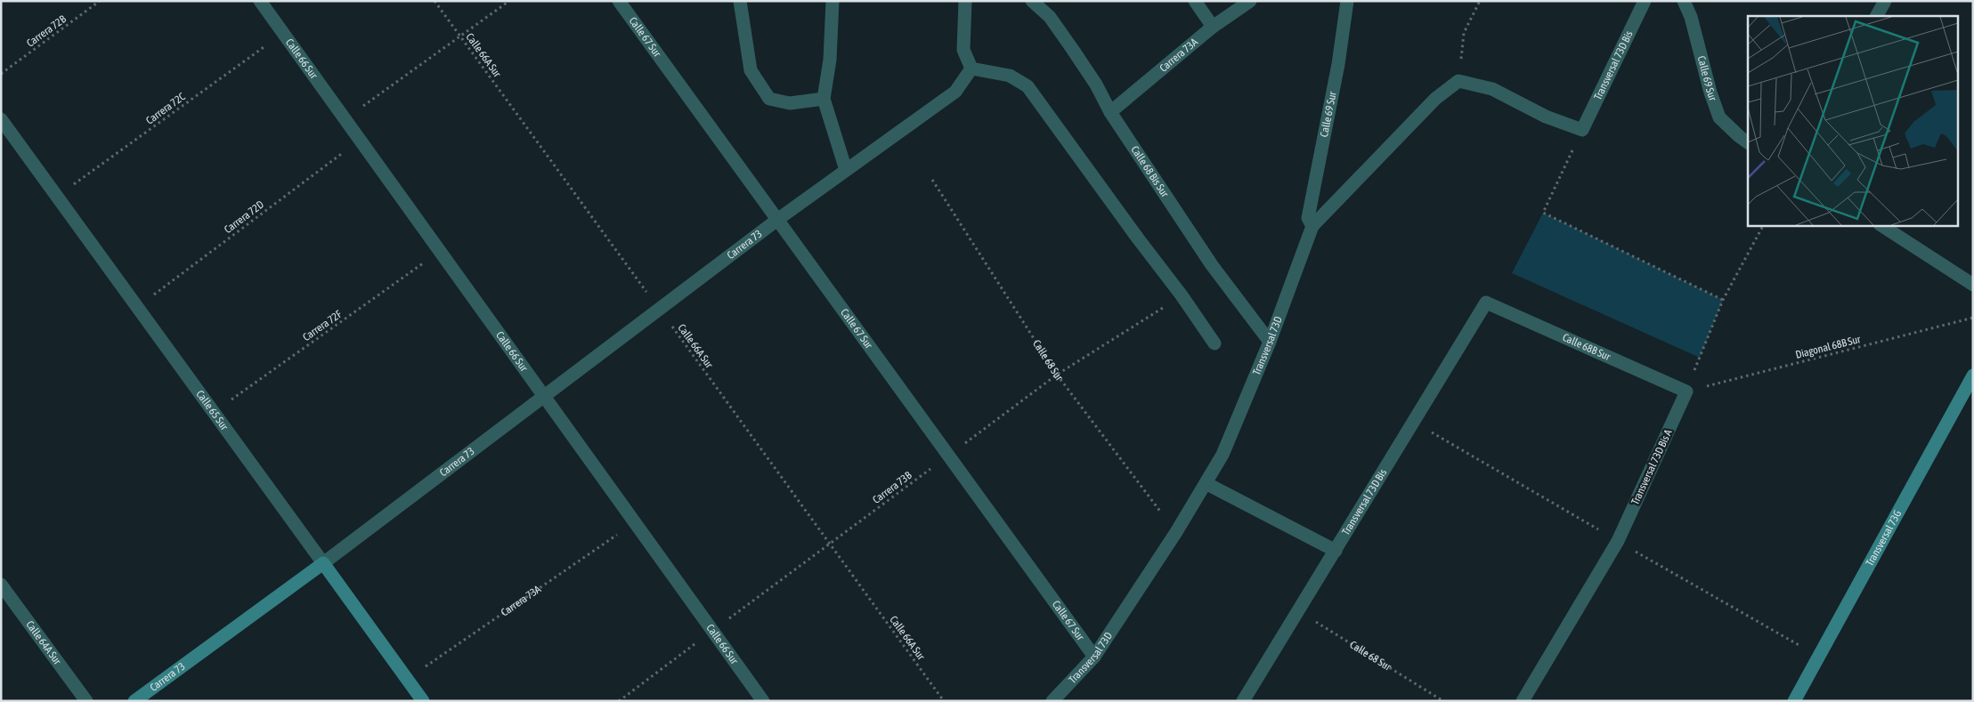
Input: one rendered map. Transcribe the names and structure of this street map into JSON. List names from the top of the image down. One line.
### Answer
{"streets":{"street":["Calle 67 Sur","Carrera 73A","Calle 66 Sur","Transversal 73D Bis","Calle 69 Sur","Calle 68 Bis Sur","Carrera 73","Transversal 73D","Calle 68B Sur","Calle 65 Sur","Transversal 73D Bis A","Transversal 73G","Calle 64A Sur"],"path":["Carrera 72B","Calle 66A Sur","Carrera 72C","Carrera 72D","Carrera 72F","Diagonal 68B Sur","Calle 68 Sur","Carrera 73B"]},"crossings":[["Calle 67 Sur","Carrera 73"],["Calle 67 Sur","Transversal 73D"],["Calle 67 Sur","Carrera 73B"],["Calle 66A Sur","Carrera 73"],["Calle 66A Sur","Carrera 73B"],["Carrera 73A","Calle 66 Sur"],["Carrera 73A","Calle 68 Bis Sur"],["Carrera 73A","Calle 65 Sur"],["Calle 66 Sur","Carrera 72C"],["Calle 66 Sur","Carrera 72D"],["Calle 66 Sur","Carrera 73"],["Calle 66 Sur","Carrera 72F"],["Calle 66 Sur","Carrera 73B"],["Transversal 73D Bis","Calle 68B Sur"],["Transversal 73D Bis","Calle 68 Sur"],["Calle 69 Sur","Transversal 73D"],["Carrera 72C","Calle 65 Sur"],["Calle 68 Bis Sur","Transversal 73D"],["Carrera 72D","Calle 65 Sur"],["Carrera 73","Calle 65 Sur"],["Carrera 72F","Calle 65 Sur"],["Transversal 73D","Calle 68 Sur"],["Calle 68B Sur","Diagonal 68B Sur"],["Calle 68B Sur","Transversal 73D Bis A"],["Diagonal 68B Sur","Transversal 73D Bis A"],["Calle 68 Sur","Carrera 73B"]]}
